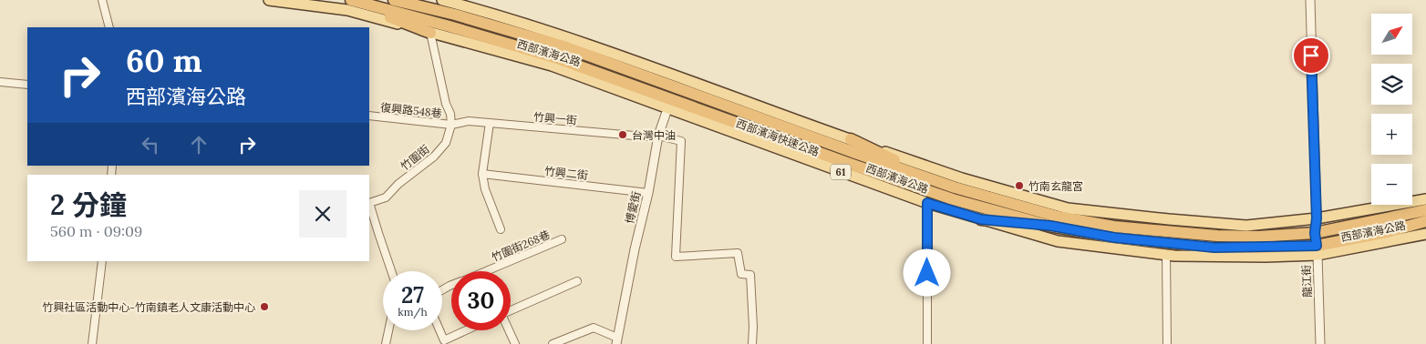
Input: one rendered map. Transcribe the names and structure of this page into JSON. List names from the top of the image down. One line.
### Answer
{"streets":{"highway":["西部濱海快速公路","61"],"main road":["西部濱海公路"],"street":["復興路548巷","竹興一街","竹圍街","竹興二街","博愛街","竹圍街268巷","龍江街"]},"crossings":[["西部濱海公路","西部濱海快速公路"],["西部濱海公路","博愛街"],["西部濱海公路","龍江街"],["復興路548巷","竹興一街"],["復興路548巷","竹圍街"],["竹興一街","竹圍街"],["竹興一街","博愛街"],["西部濱海快速公路","博愛街"],["西部濱海快速公路","龍江街"],["竹興二街","博愛街"]],"places":["台灣中油","竹南玄龍宮","竹興社區活動中心-竹南鎮老人文康活動中心"],"north":"top right","page":{"map_buttons":["+","−"],"turn":["60 m","西部濱海公路"],"heading":["2 分鐘","560 m · 09:09"],"speed":"27 km/h","limit":"30"}}
